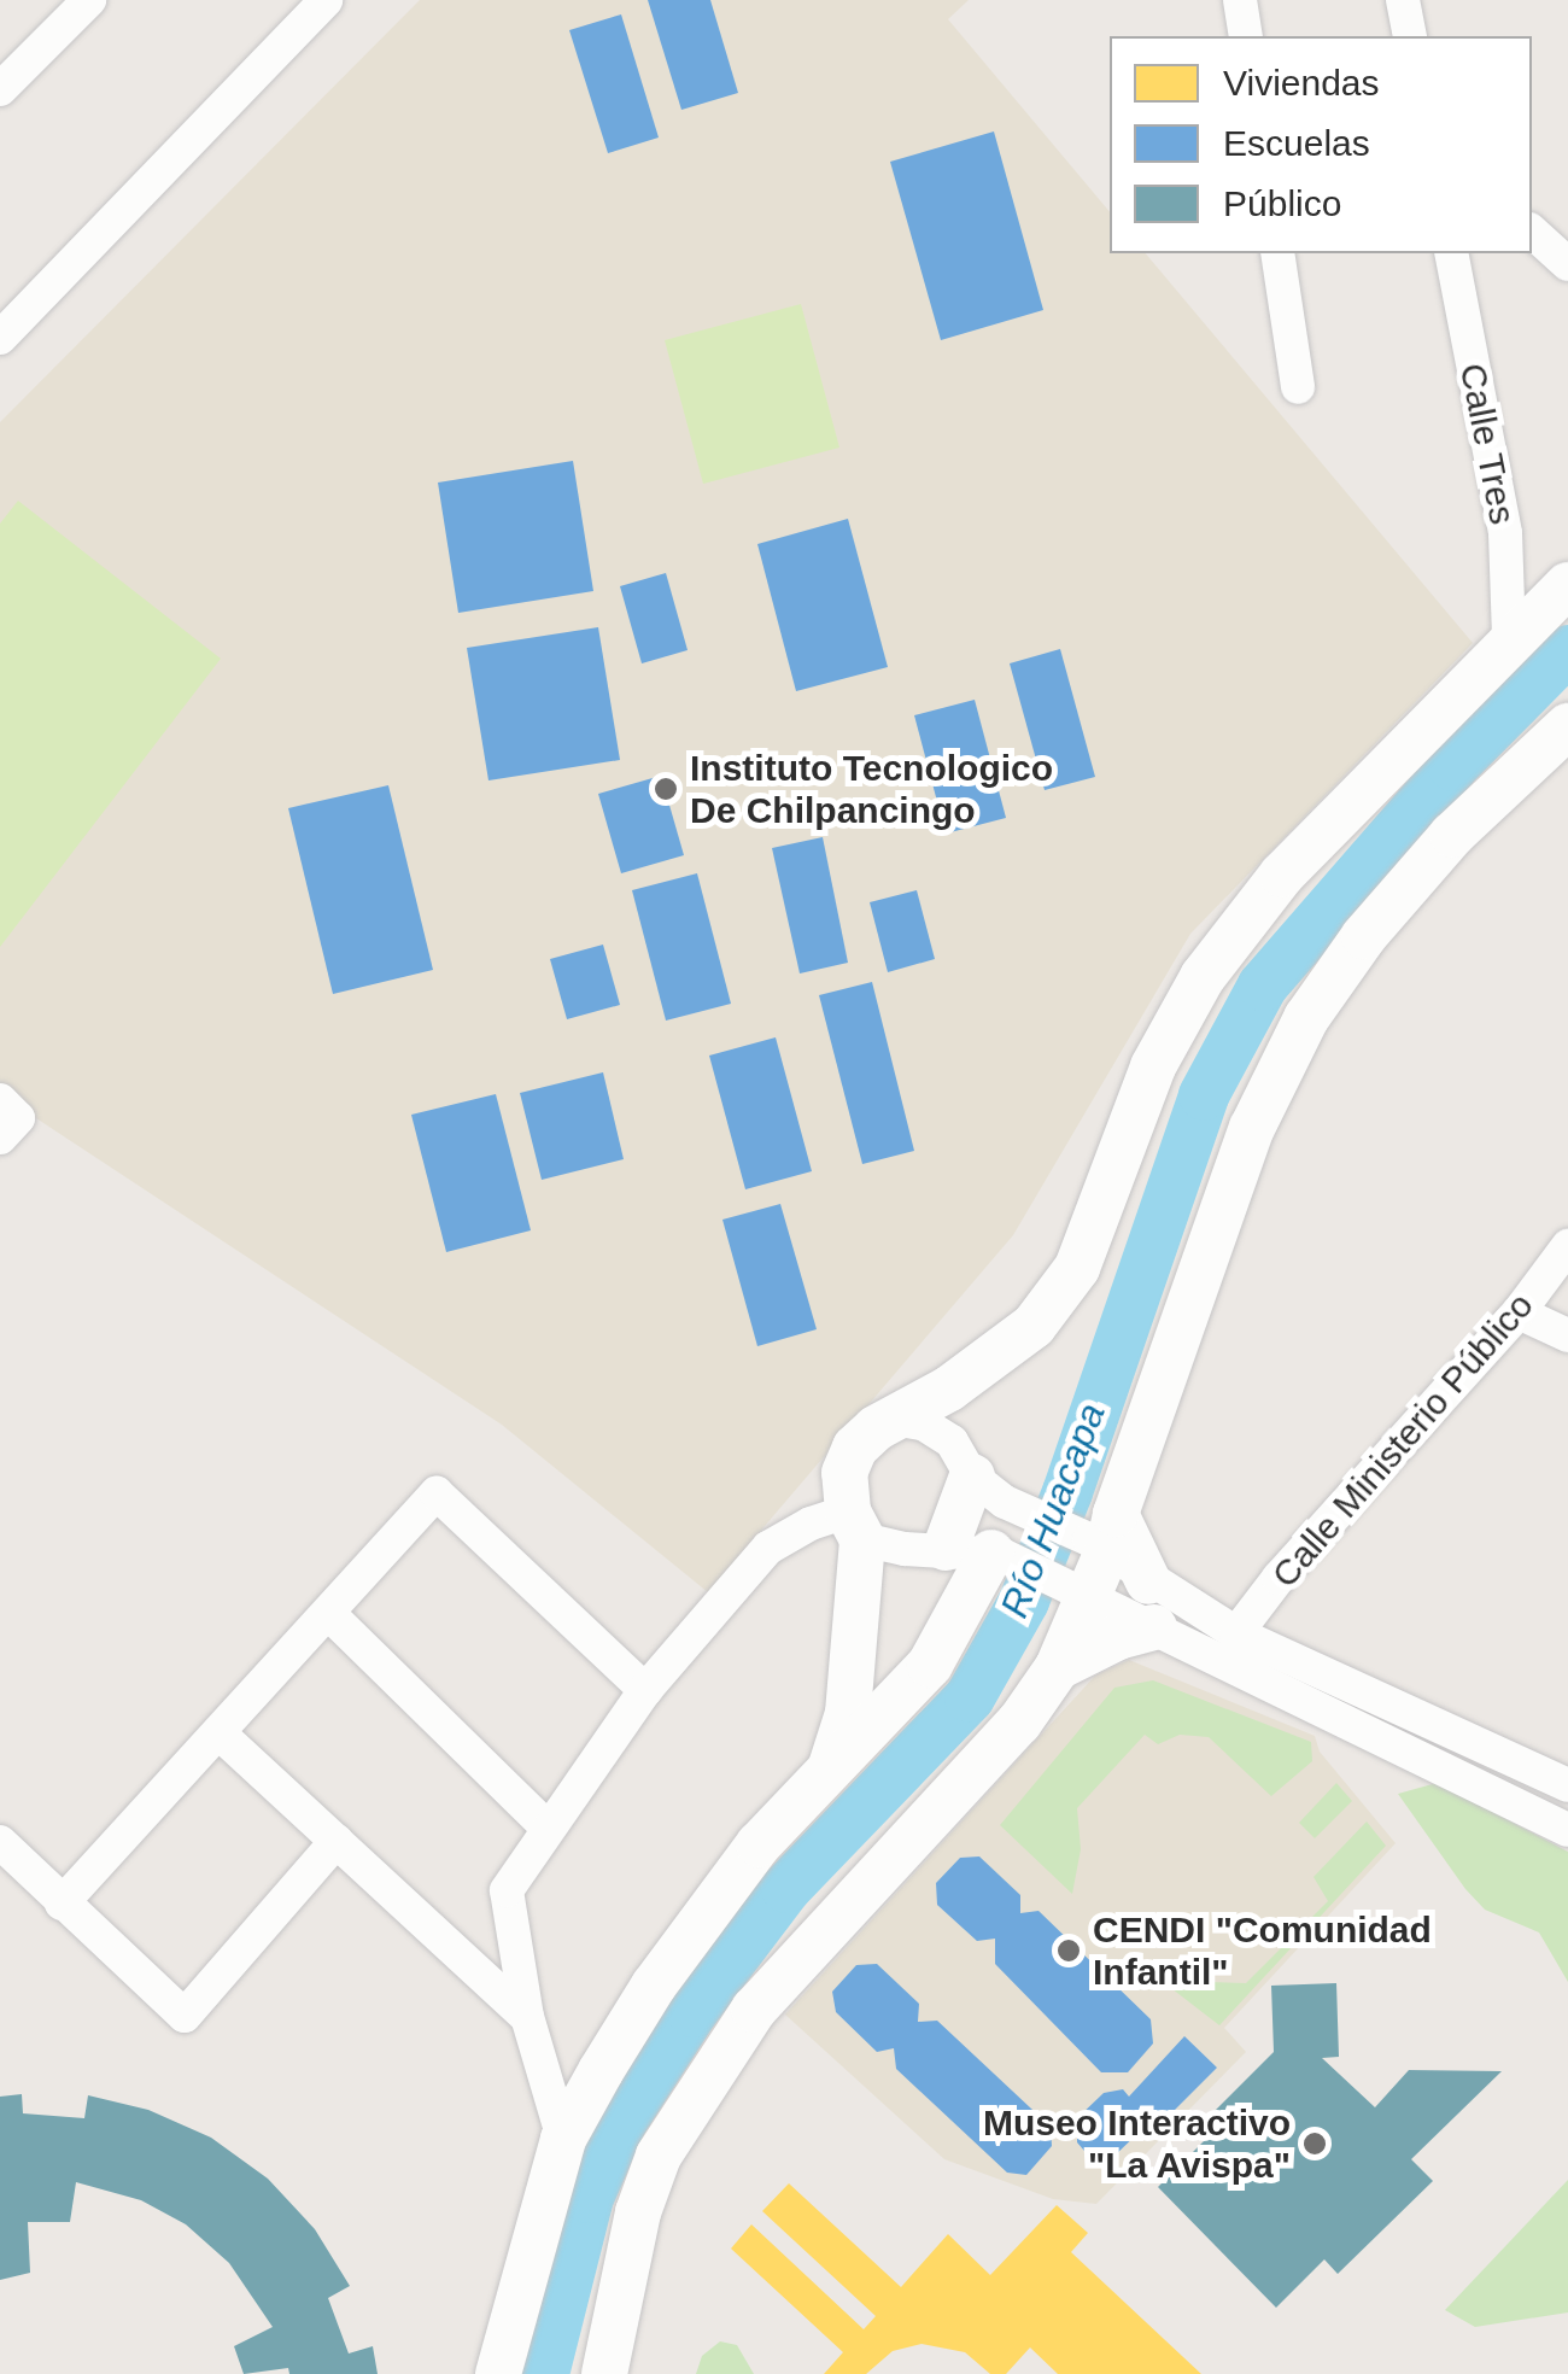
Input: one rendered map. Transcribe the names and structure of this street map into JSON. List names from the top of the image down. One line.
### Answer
{"streets":{"street":["Calle Tres","Calle Ministerio Público"]},"water":["Río Huacapa"],"places":["Instituto Tecnologico De Chilpancingo","CENDI \"Comunidad Infantil\"","Museo Interactivo \"La Avispa\""],"legend":["Viviendas","Escuelas","Público"]}
